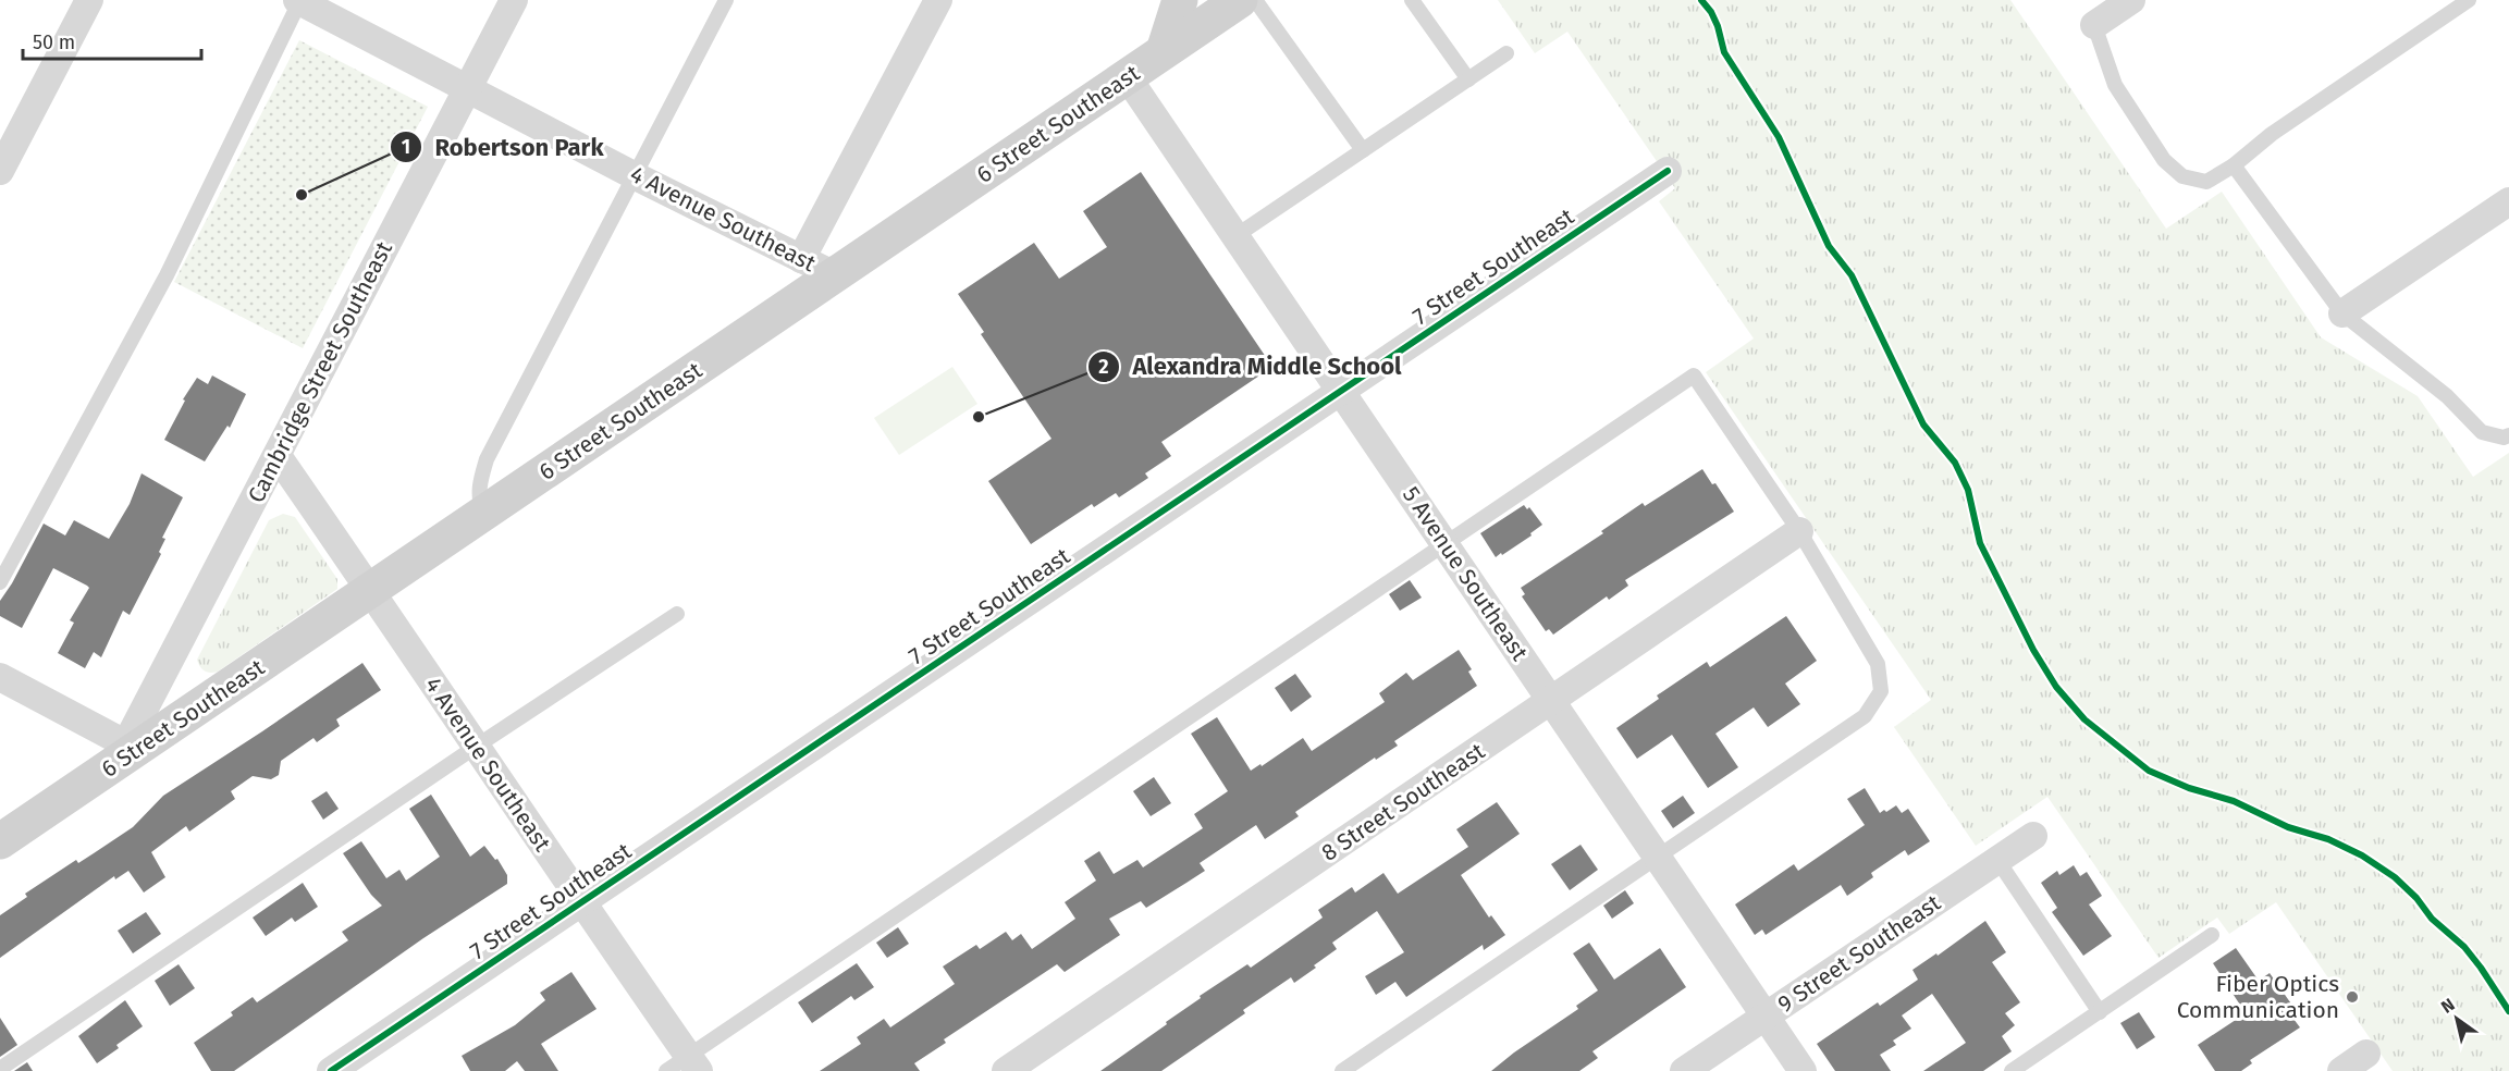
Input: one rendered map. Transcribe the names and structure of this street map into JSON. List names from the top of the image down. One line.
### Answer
{"streets":{"street":["6 Street Southeast","4 Avenue Southeast","7 Street Southeast","Cambridge Street Southeast","5 Avenue Southeast","8 Street Southeast","9 Street Southeast"]},"crossings":[["6 Street Southeast","4 Avenue Southeast"],["6 Street Southeast","Cambridge Street Southeast"],["6 Street Southeast","5 Avenue Southeast"],["4 Avenue Southeast","7 Street Southeast"],["4 Avenue Southeast","Cambridge Street Southeast"],["7 Street Southeast","5 Avenue Southeast"],["5 Avenue Southeast","8 Street Southeast"],["5 Avenue Southeast","9 Street Southeast"]],"places":["Robertson Park","Alexandra Middle School","Fiber Optics Communication"],"scale_bar":"50 m","north":"top left"}
